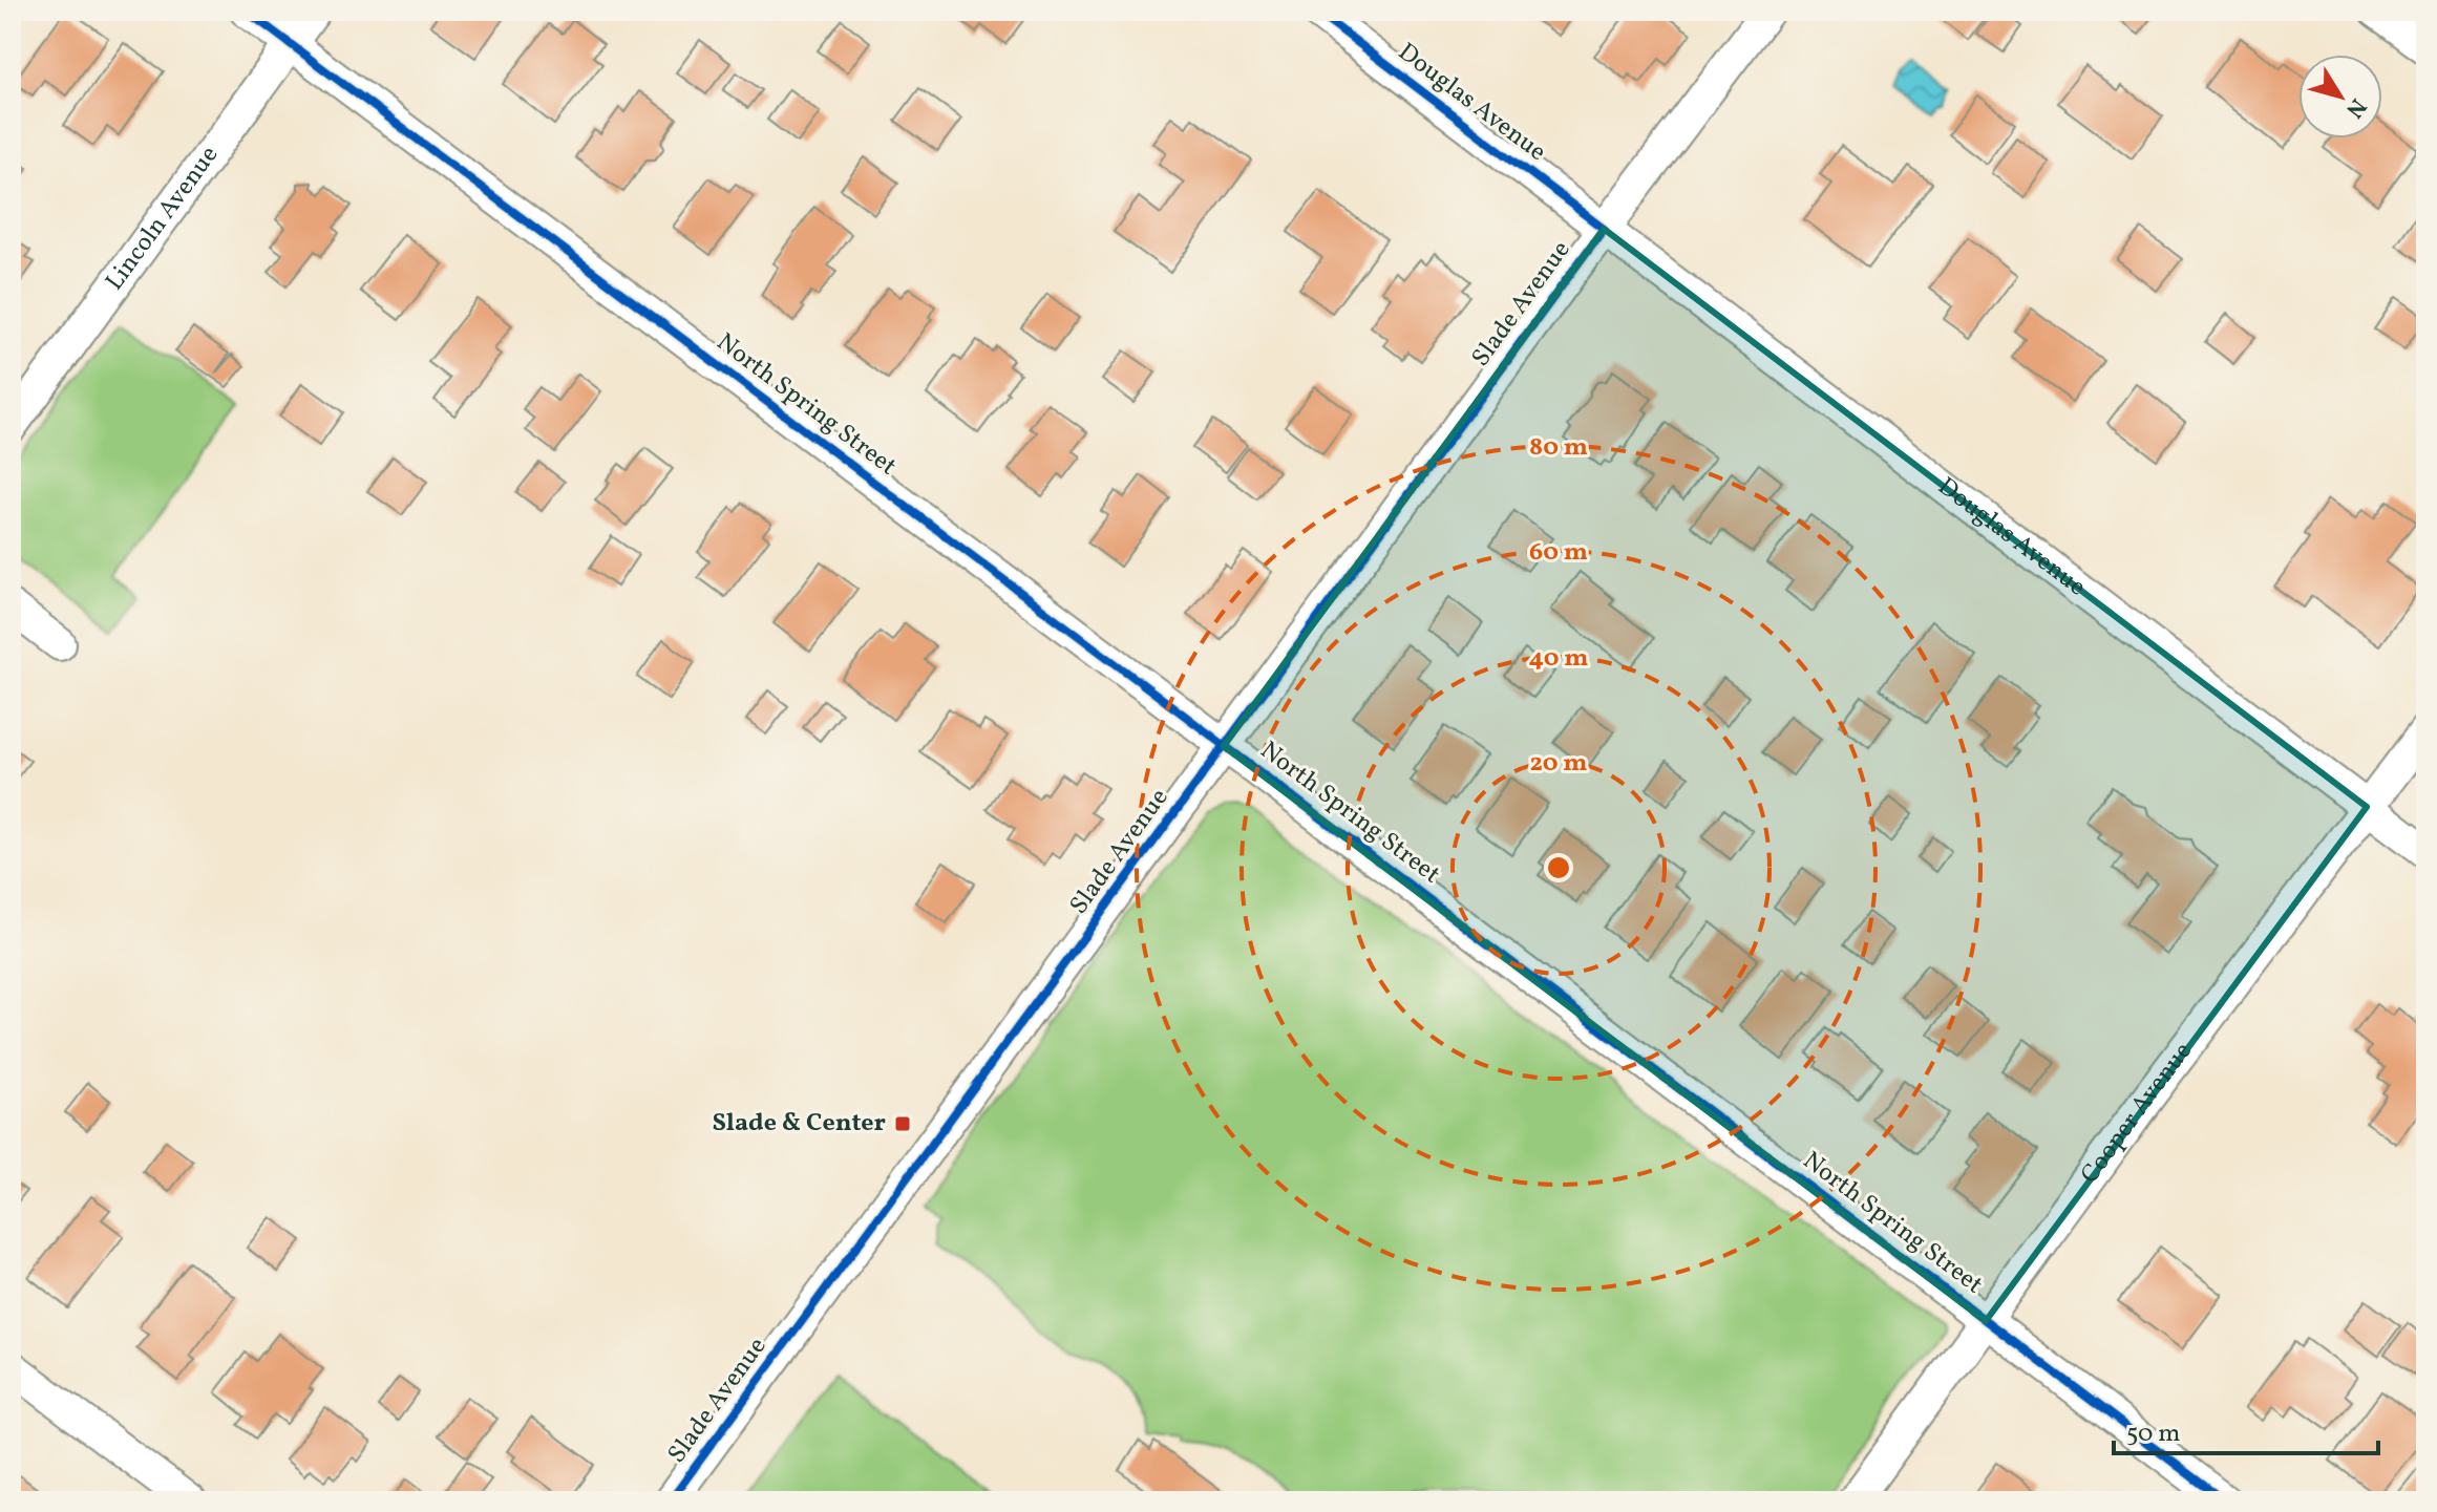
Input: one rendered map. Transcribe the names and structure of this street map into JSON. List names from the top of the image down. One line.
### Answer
{"streets":{"street":["Douglas Avenue","Lincoln Avenue","Slade Avenue","North Spring Street","Cooper Avenue"]},"crossings":[["Douglas Avenue","Slade Avenue"],["Douglas Avenue","Cooper Avenue"],["Lincoln Avenue","North Spring Street"],["Slade Avenue","North Spring Street"],["North Spring Street","Cooper Avenue"]],"places":{"transit":["Slade & Center"]},"scale_bar":"50 m","north":"bottom right","rings":["80 m","60 m","40 m","20 m"]}
